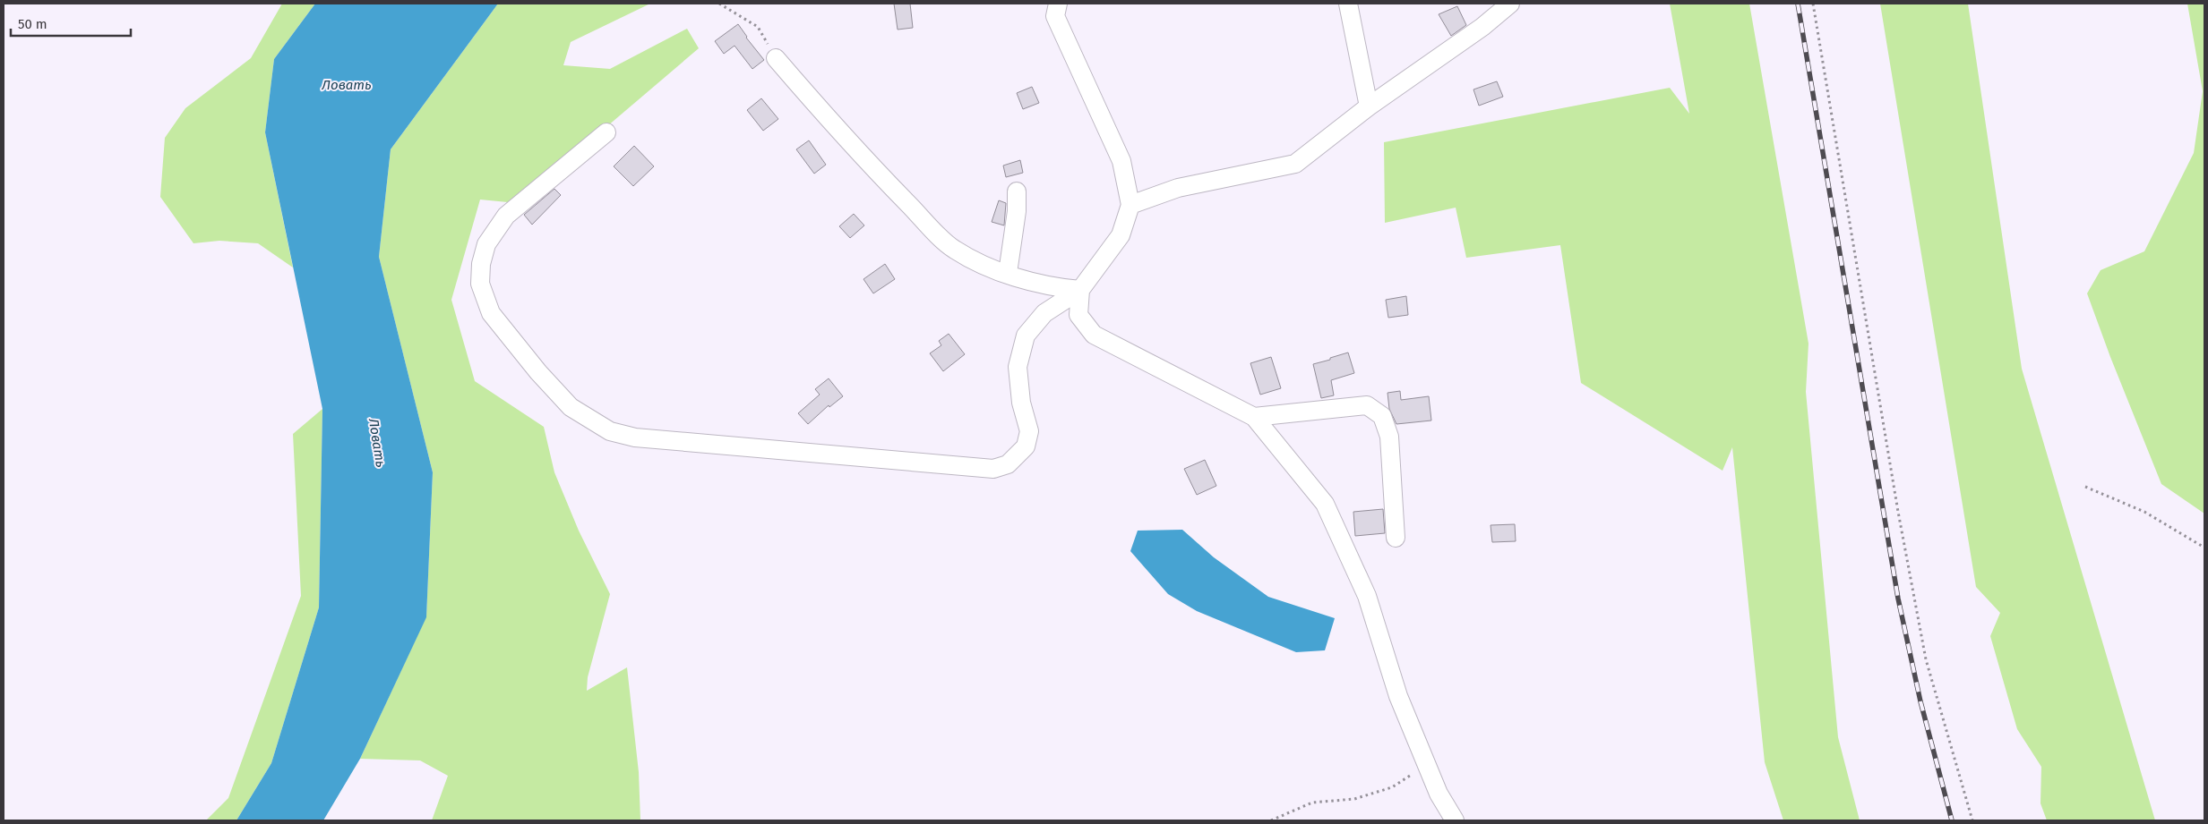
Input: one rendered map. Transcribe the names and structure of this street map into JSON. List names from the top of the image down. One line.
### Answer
{"water":["Ловать"],"scale_bar":"50 m"}
